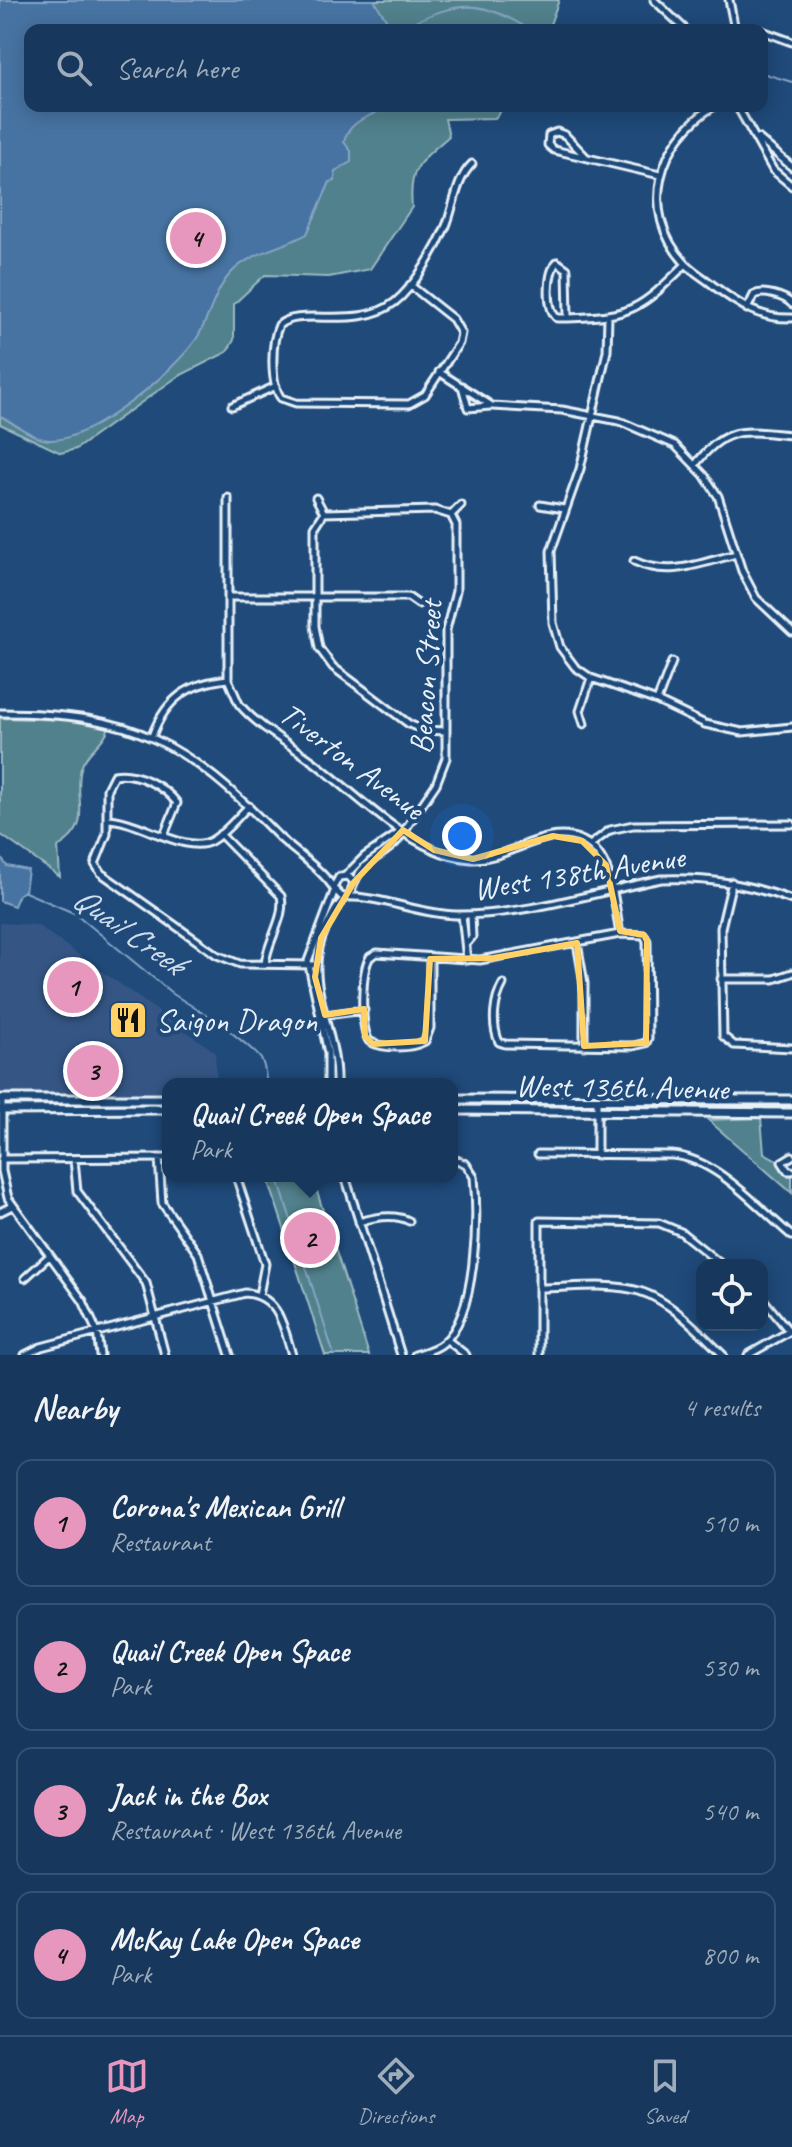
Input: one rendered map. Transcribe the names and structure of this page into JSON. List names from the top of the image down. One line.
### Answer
{"streets":{"main road":["West 136th Avenue"],"street":["Beacon Street","Tiverton Avenue","West 138th Avenue"]},"crossings":[["Beacon Street","Tiverton Avenue"],["Beacon Street","West 138th Avenue"]],"water":["Quail Creek"],"places":{"restaurant":["Saigon Dragon"]},"page":{"search":"Search here","pins":["4","1","3","2"],"popup":["Quail Creek Open Space","Park"],"heading":["Nearby","4 results"],"list":[{"mark":"1","name":"Corona's Mexican Grill","note":"Restaurant","value":"510 m"},{"mark":"2","name":"Quail Creek Open Space","note":"Park","value":"530 m"},{"mark":"3","name":"Jack in the Box","note":"Restaurant · West 136th Avenue","value":"540 m"},{"mark":"4","name":"McKay Lake Open Space","note":"Park","value":"800 m"}],"nav":["Map","Directions","Saved"]}}
